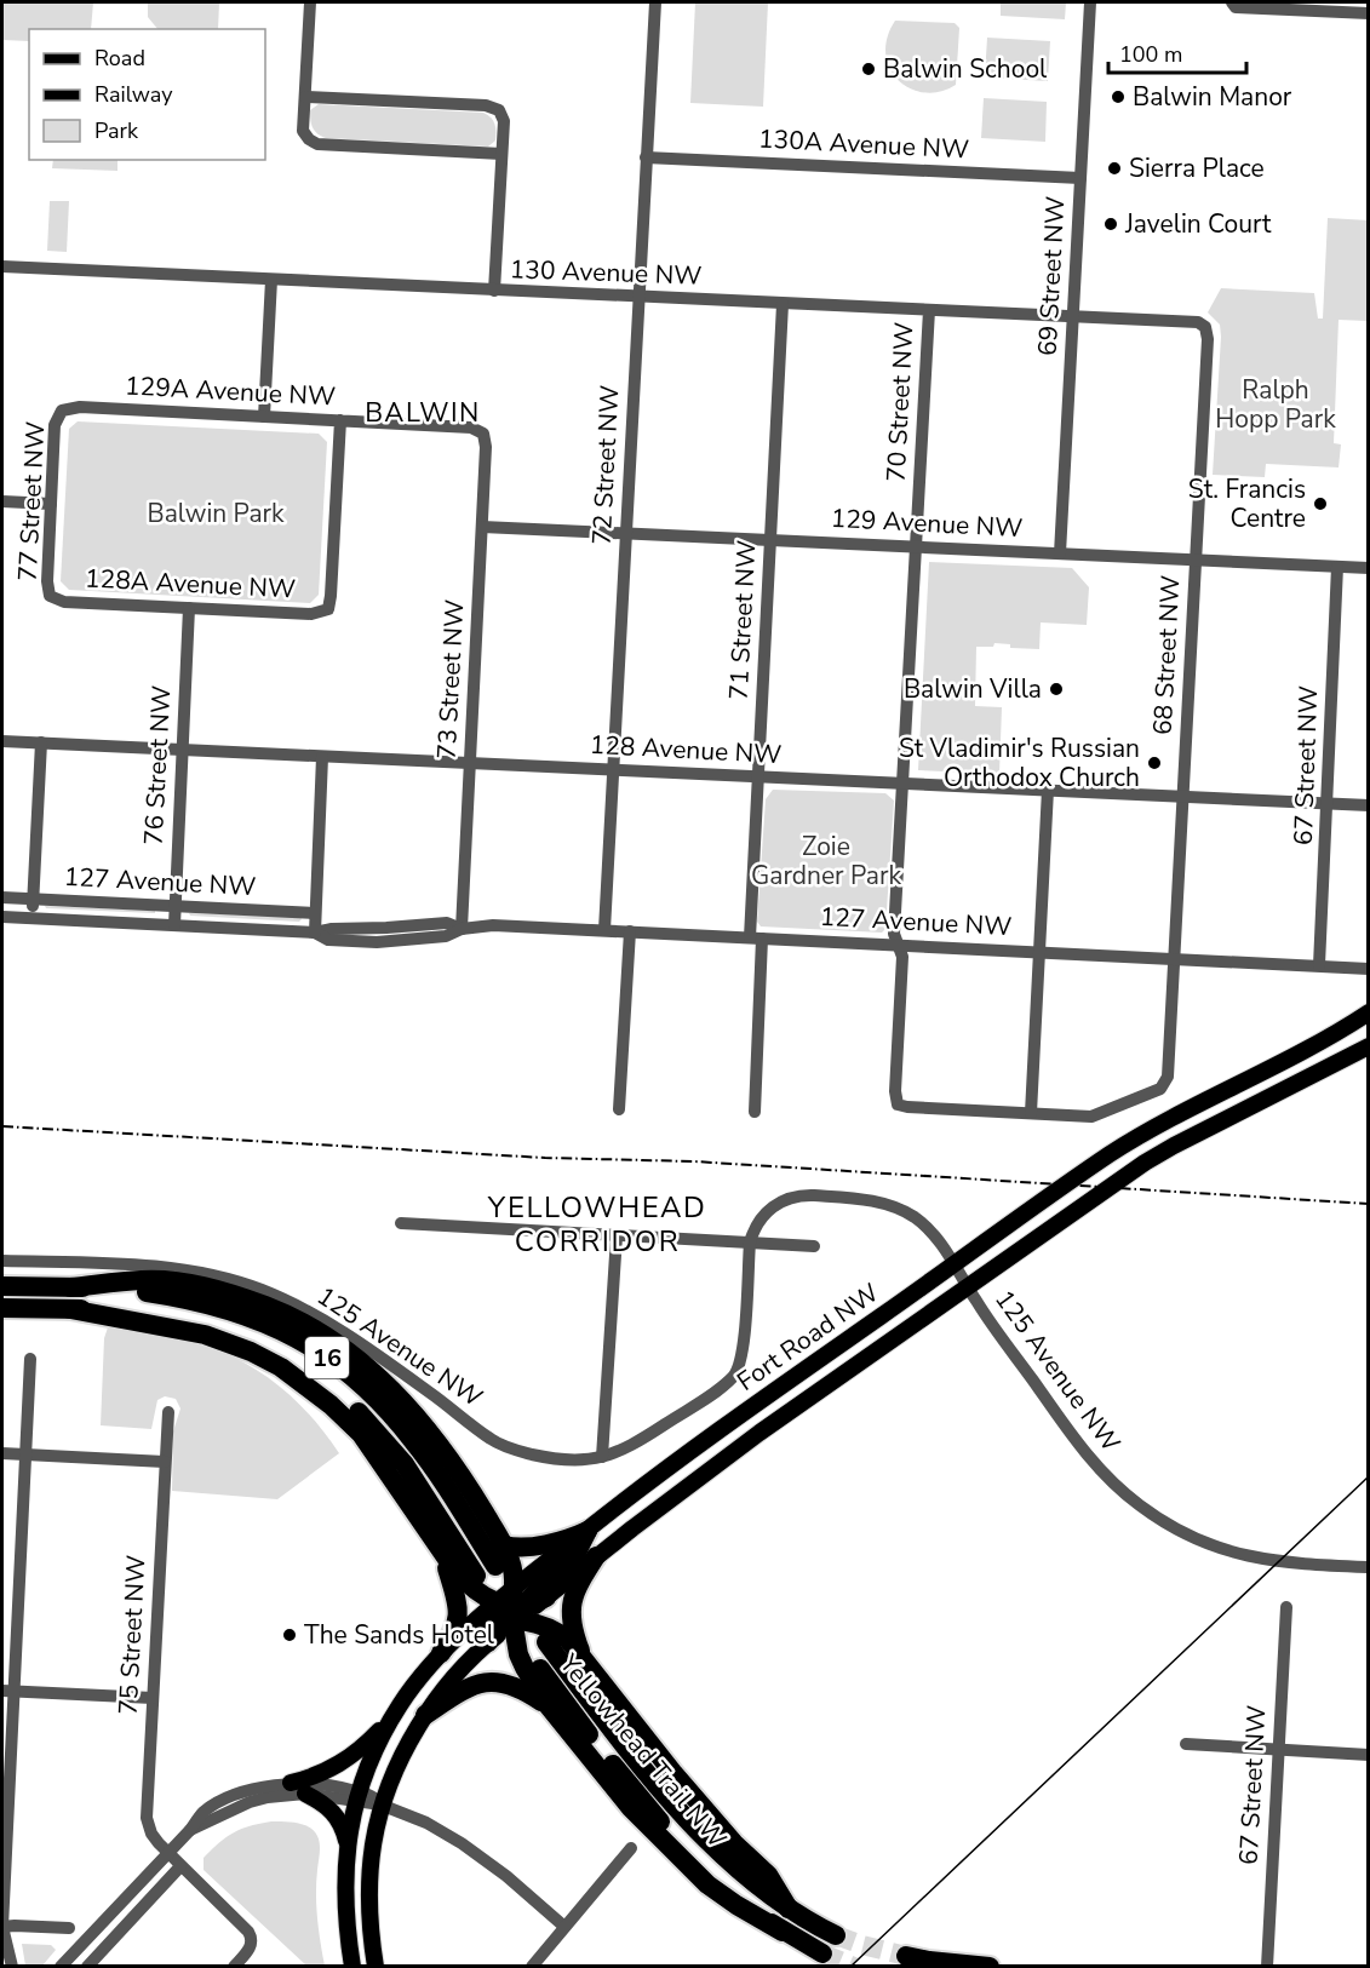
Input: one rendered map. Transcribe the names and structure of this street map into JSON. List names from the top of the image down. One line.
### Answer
{"streets":{"highway":["16","Yellowhead Trail NW"],"main road":["Fort Road NW"],"street":["130A Avenue NW","130 Avenue NW","69 Street NW","129A Avenue NW","70 Street NW","72 Street NW","77 Street NW","129 Avenue NW","128A Avenue NW","71 Street NW","68 Street NW","73 Street NW","128 Avenue NW","76 Street NW","67 Street NW","127 Avenue NW","125 Avenue NW","75 Street NW"]},"crossings":[["130A Avenue NW","69 Street NW"],["130A Avenue NW","72 Street NW"],["130 Avenue NW","69 Street NW"],["130 Avenue NW","70 Street NW"],["130 Avenue NW","72 Street NW"],["130 Avenue NW","71 Street NW"],["130 Avenue NW","68 Street NW"],["69 Street NW","129 Avenue NW"],["129A Avenue NW","77 Street NW"],["129A Avenue NW","128A Avenue NW"],["129A Avenue NW","73 Street NW"],["70 Street NW","129 Avenue NW"],["70 Street NW","68 Street NW"],["70 Street NW","128 Avenue NW"],["70 Street NW","127 Avenue NW"],["72 Street NW","129 Avenue NW"],["72 Street NW","128 Avenue NW"],["72 Street NW","127 Avenue NW"],["77 Street NW","128A Avenue NW"],["129 Avenue NW","71 Street NW"],["129 Avenue NW","68 Street NW"],["129 Avenue NW","73 Street NW"],["129 Avenue NW","67 Street NW"],["128A Avenue NW","76 Street NW"],["71 Street NW","128 Avenue NW"],["71 Street NW","127 Avenue NW"],["68 Street NW","128 Avenue NW"],["68 Street NW","127 Avenue NW"],["73 Street NW","128 Avenue NW"],["73 Street NW","127 Avenue NW"],["128 Avenue NW","76 Street NW"],["128 Avenue NW","67 Street NW"],["76 Street NW","127 Avenue NW"],["67 Street NW","127 Avenue NW"],["Fort Road NW","125 Avenue NW"]],"districts":["BALWIN","YELLOWHEAD CORRIDOR"],"parks":["Ralph Hopp Park","Balwin Park","Zoie Gardner Park"],"places":["Balwin School","Balwin Manor","Sierra Place","Javelin Court","St. Francis Centre","Balwin Villa","St Vladimir's Russian Orthodox Church","The Sands Hotel"],"legend":["Road","Railway","Park"],"scale_bar":"100 m"}
